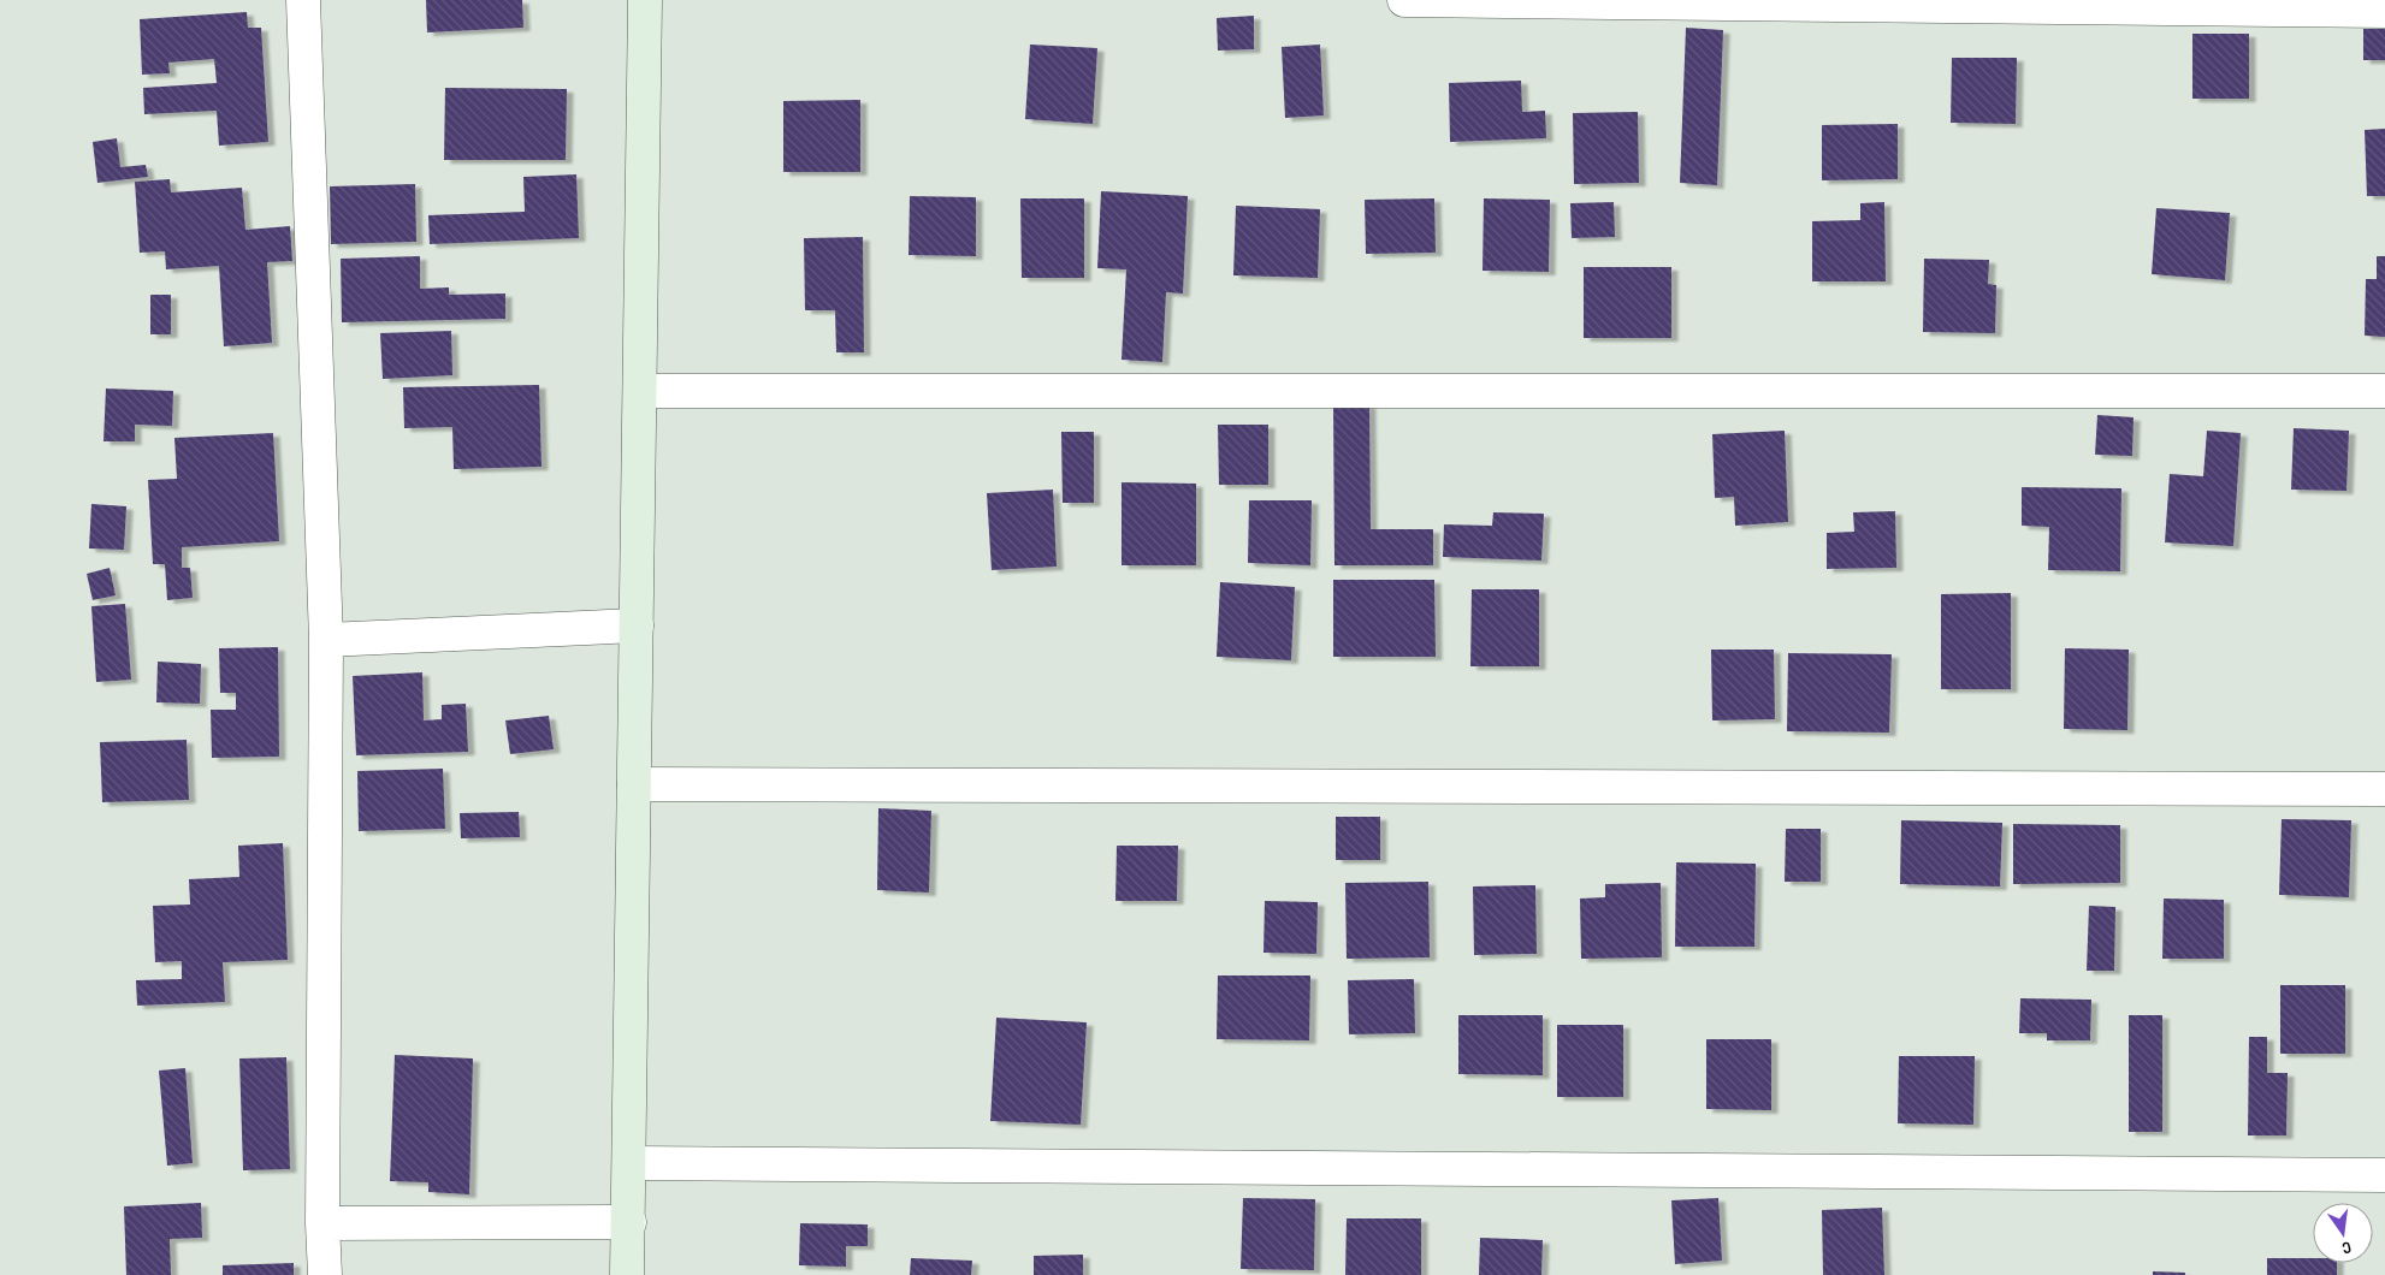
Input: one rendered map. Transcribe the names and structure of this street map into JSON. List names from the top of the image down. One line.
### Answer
{"north":"bottom"}
